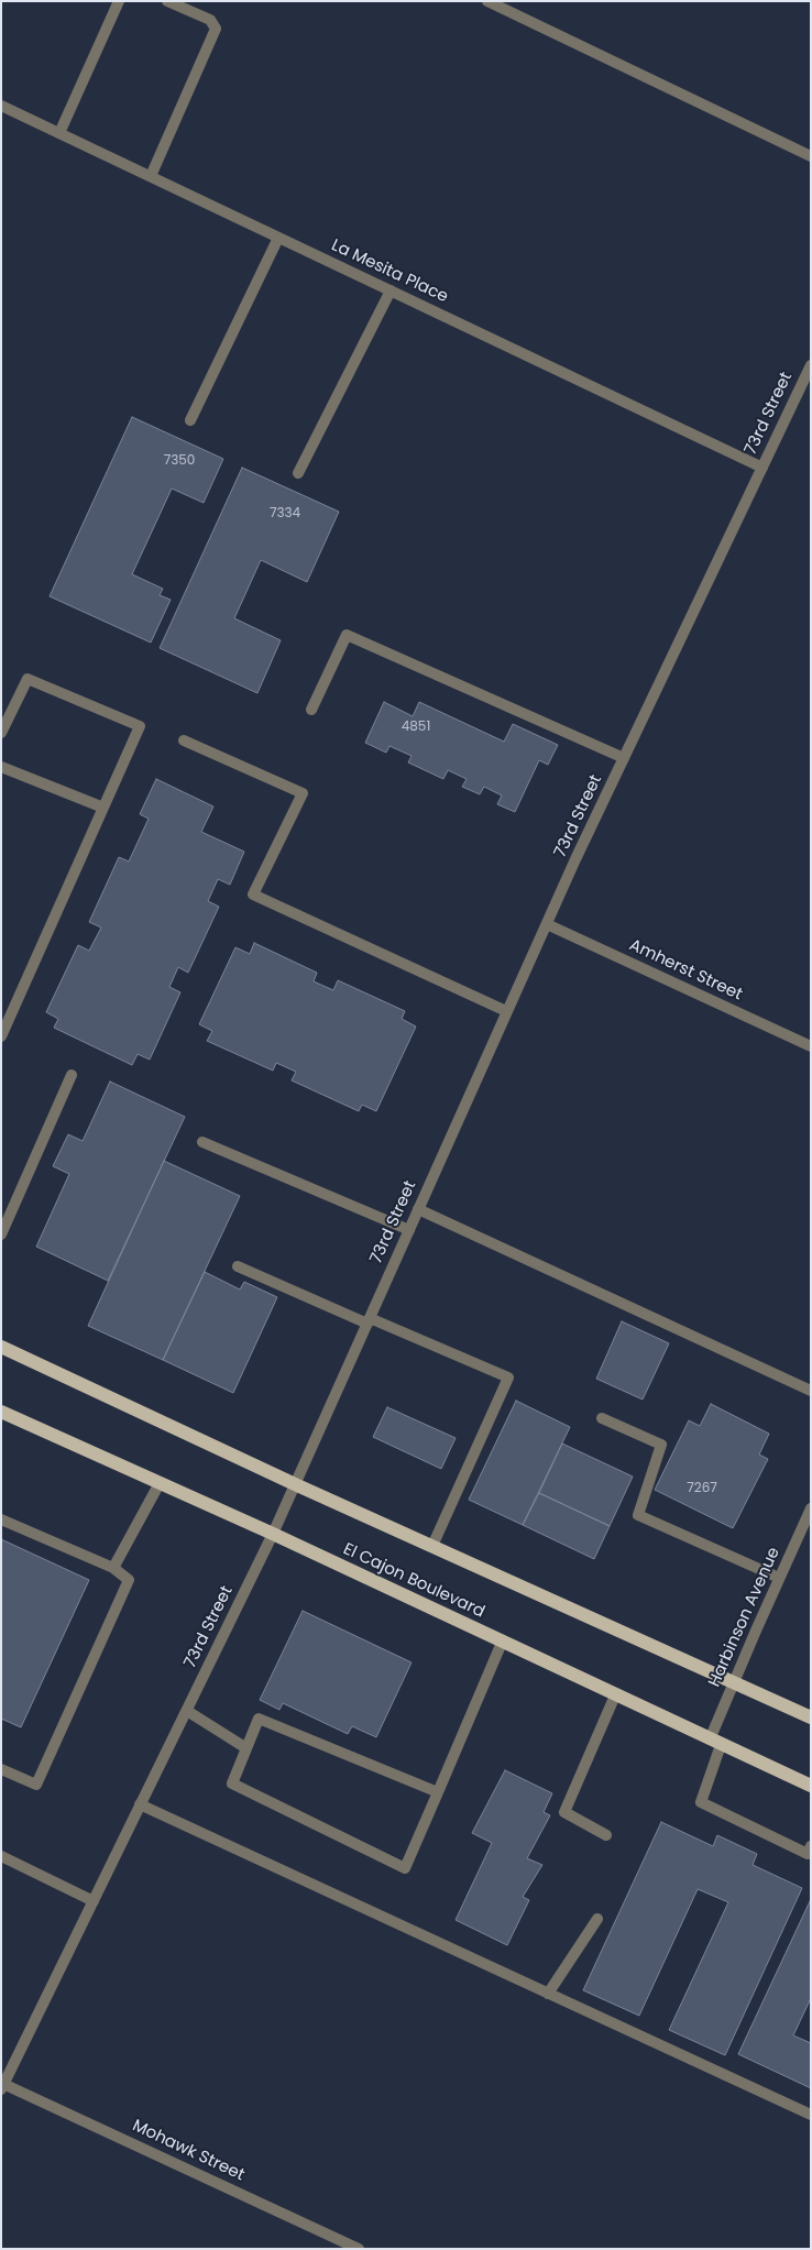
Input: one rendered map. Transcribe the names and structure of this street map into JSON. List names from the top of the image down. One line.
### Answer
{"streets":{"main road":["El Cajon Boulevard"],"street":["La Mesita Place","73rd Street","Amherst Street","Harbinson Avenue","Mohawk Street"]},"crossings":[["La Mesita Place","73rd Street"],["73rd Street","Amherst Street"],["73rd Street","El Cajon Boulevard"],["73rd Street","Mohawk Street"],["El Cajon Boulevard","Harbinson Avenue"]],"house_numbers":["7350","7334","4851","7267"]}
